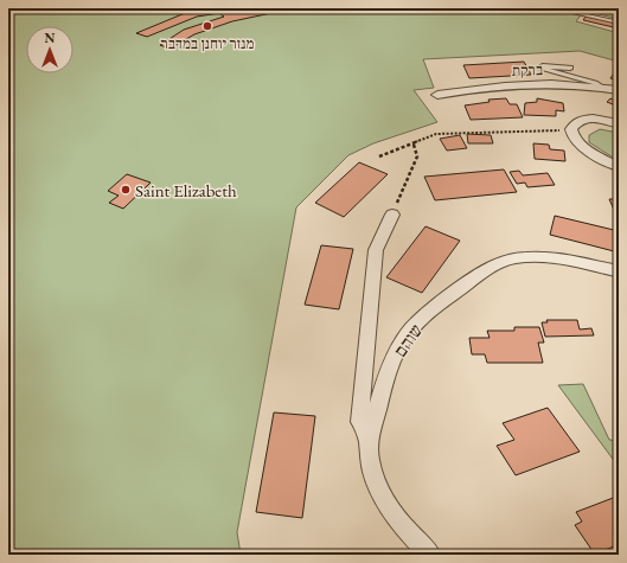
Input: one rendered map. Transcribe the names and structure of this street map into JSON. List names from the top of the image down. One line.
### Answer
{"streets":{"street":["ברקת","שוהם"]},"places":["מנזר יוחנן במדבר","Saint Elizabeth"],"north":"top"}
